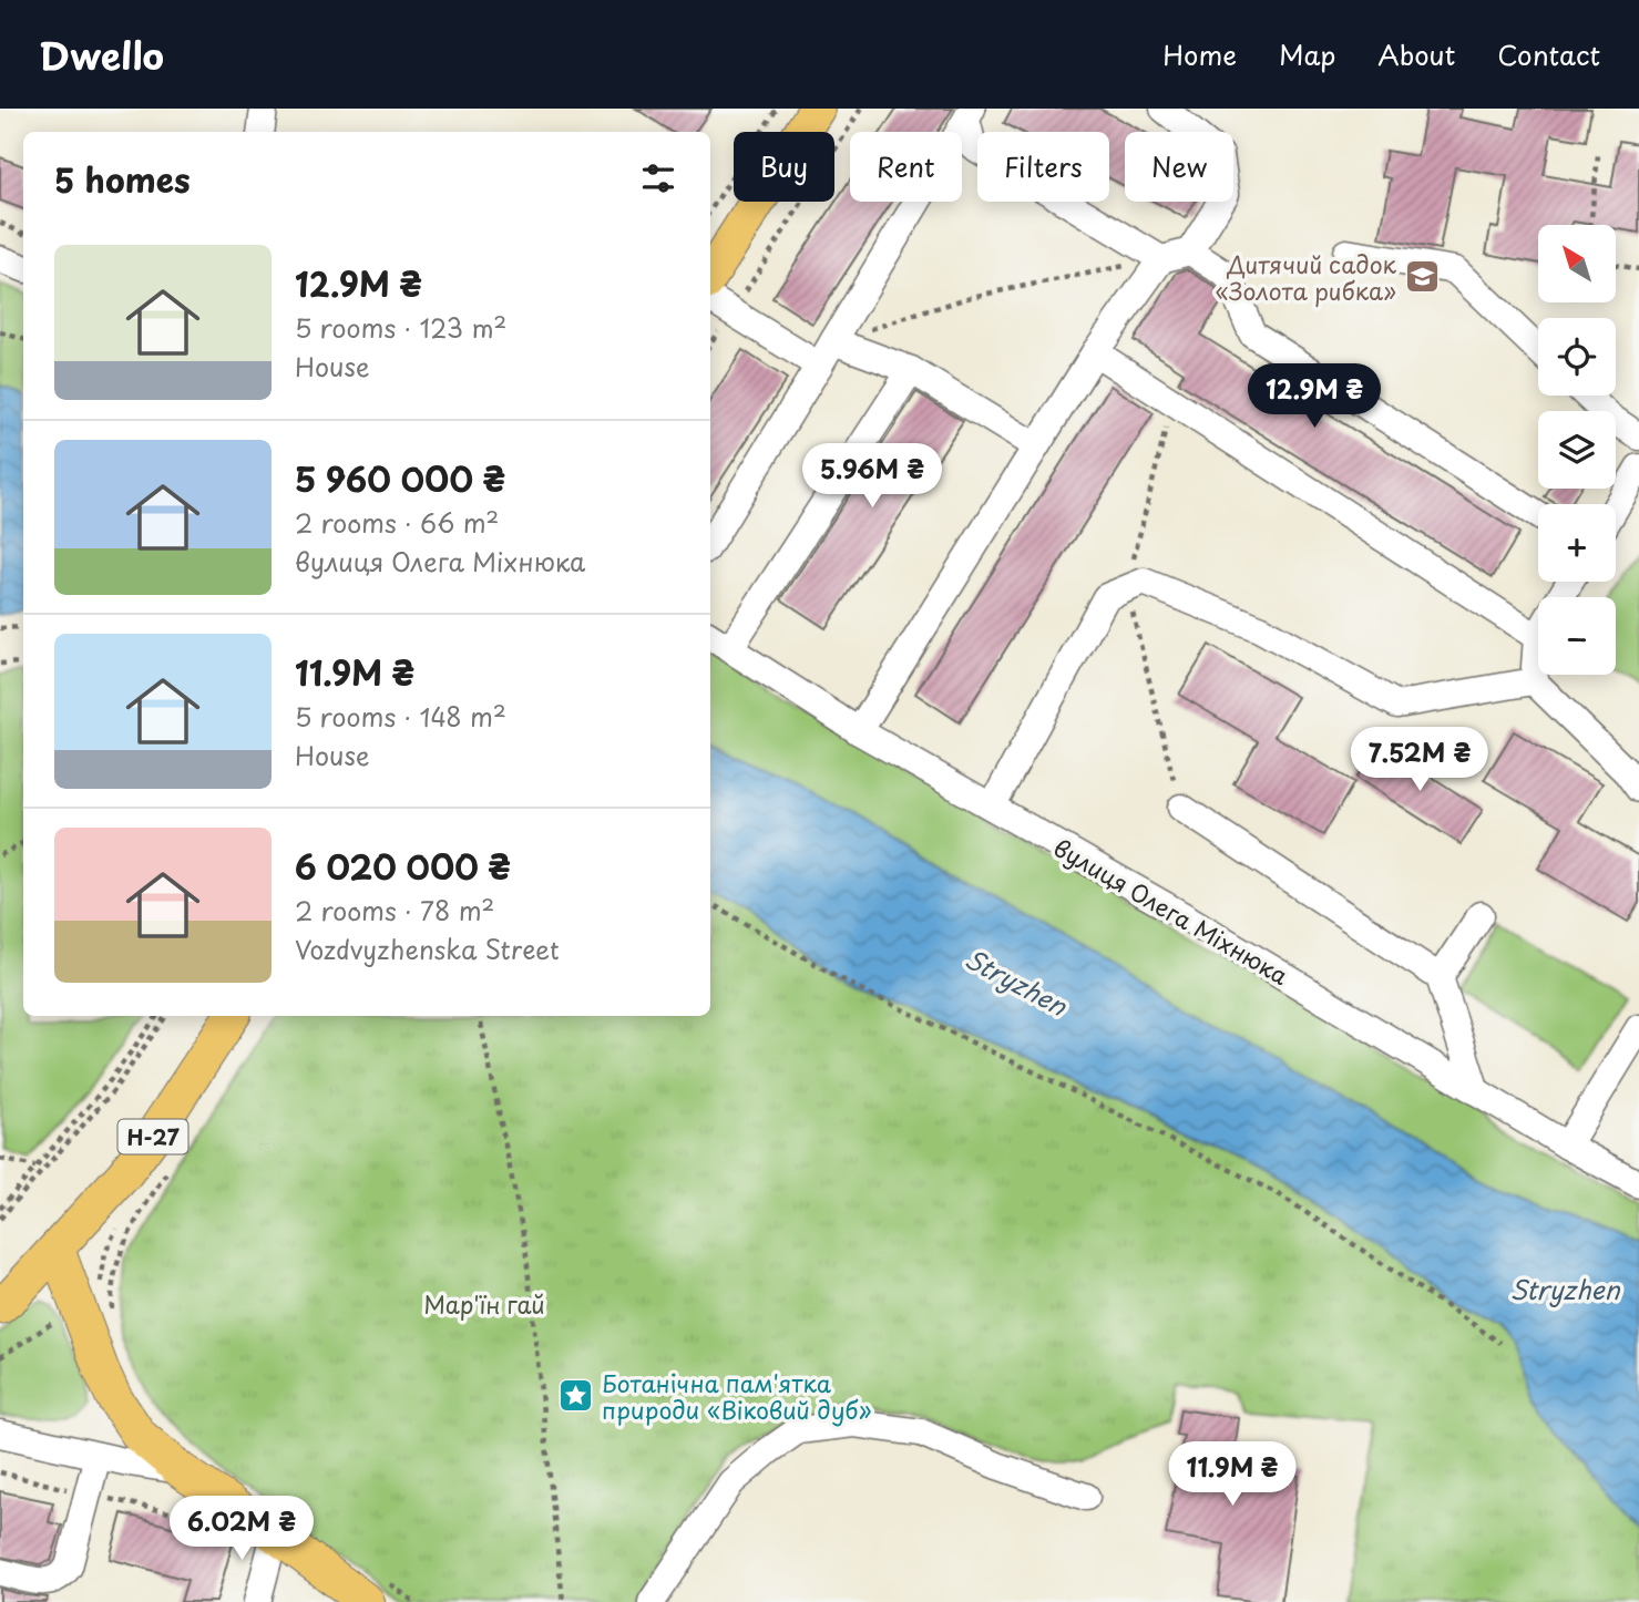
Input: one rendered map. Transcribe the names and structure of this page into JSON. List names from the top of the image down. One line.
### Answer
{"streets":{"main road":["Н-27"],"street":["вулиця Олега Міхнюка"]},"water":["Stryzhen"],"parks":["Мар'їн гай"],"places":{"school or university":["Дитячий садок «Золота рибка»"],"place":["Ботанічна пам'ятка природи «Віковий дуб»"]},"north":"top left","page":{"header":"Dwello","nav":["Home","Map","About","Contact"],"chip":["Buy","Rent","Filters","New"],"heading":"5 homes","map_buttons":["+","−"],"list":[{"name":"12.9M ₴","note":"5 rooms · 123 m² · House"},{"name":"5 960 000 ₴","note":"2 rooms · 66 m² · вулиця Олега Міхнюка"},{"name":"11.9M ₴","note":"5 rooms · 148 m² · House"},{"name":"6 020 000 ₴","note":"2 rooms · 78 m² · Vozdvyzhenska Street"}],"price":["12.9M ₴","5.96M ₴","7.52M ₴","11.9M ₴","6.02M ₴"]}}
